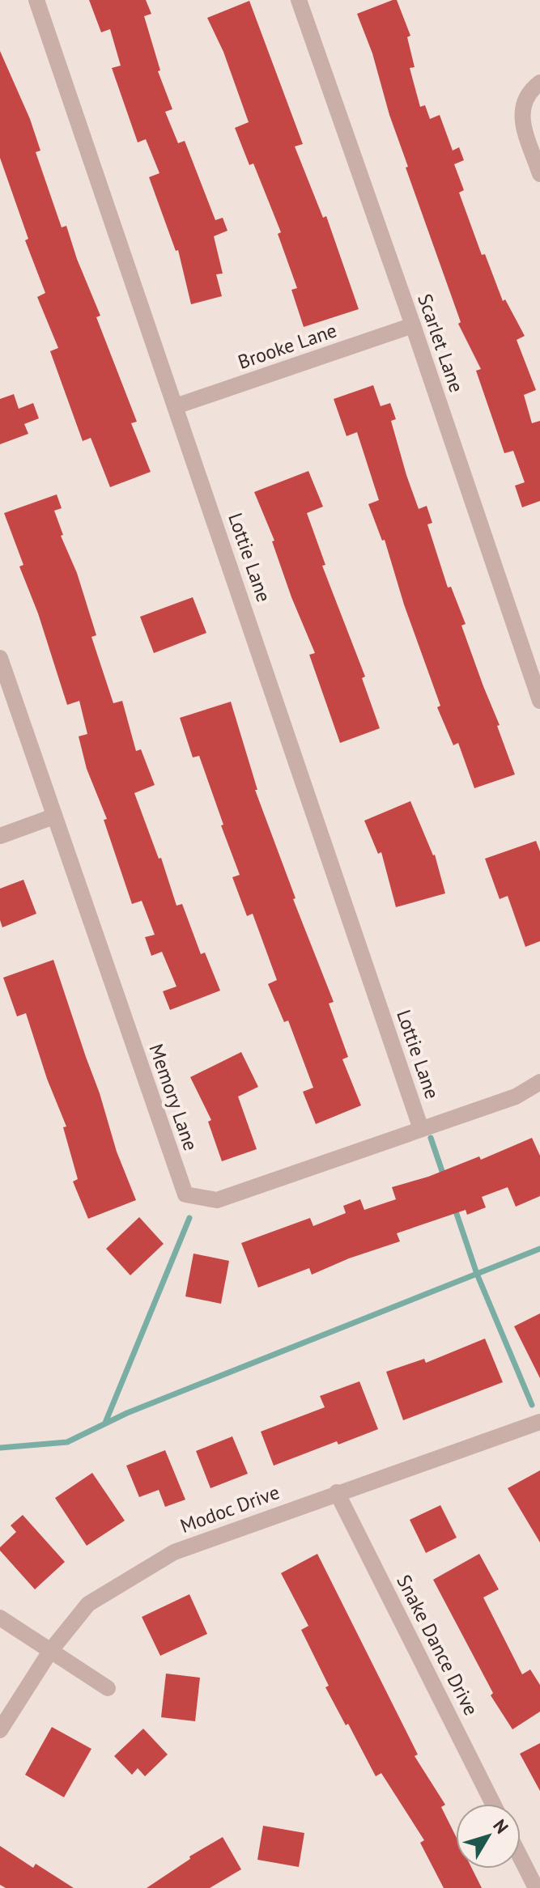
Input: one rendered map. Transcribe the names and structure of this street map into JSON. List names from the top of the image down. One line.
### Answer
{"streets":{"street":["Scarlet Lane","Brooke Lane","Lottie Lane","Memory Lane","Modoc Drive","Snake Dance Drive"]},"crossings":[["Scarlet Lane","Brooke Lane"],["Brooke Lane","Lottie Lane"],["Lottie Lane","Memory Lane"],["Modoc Drive","Snake Dance Drive"]],"north":"top right"}
